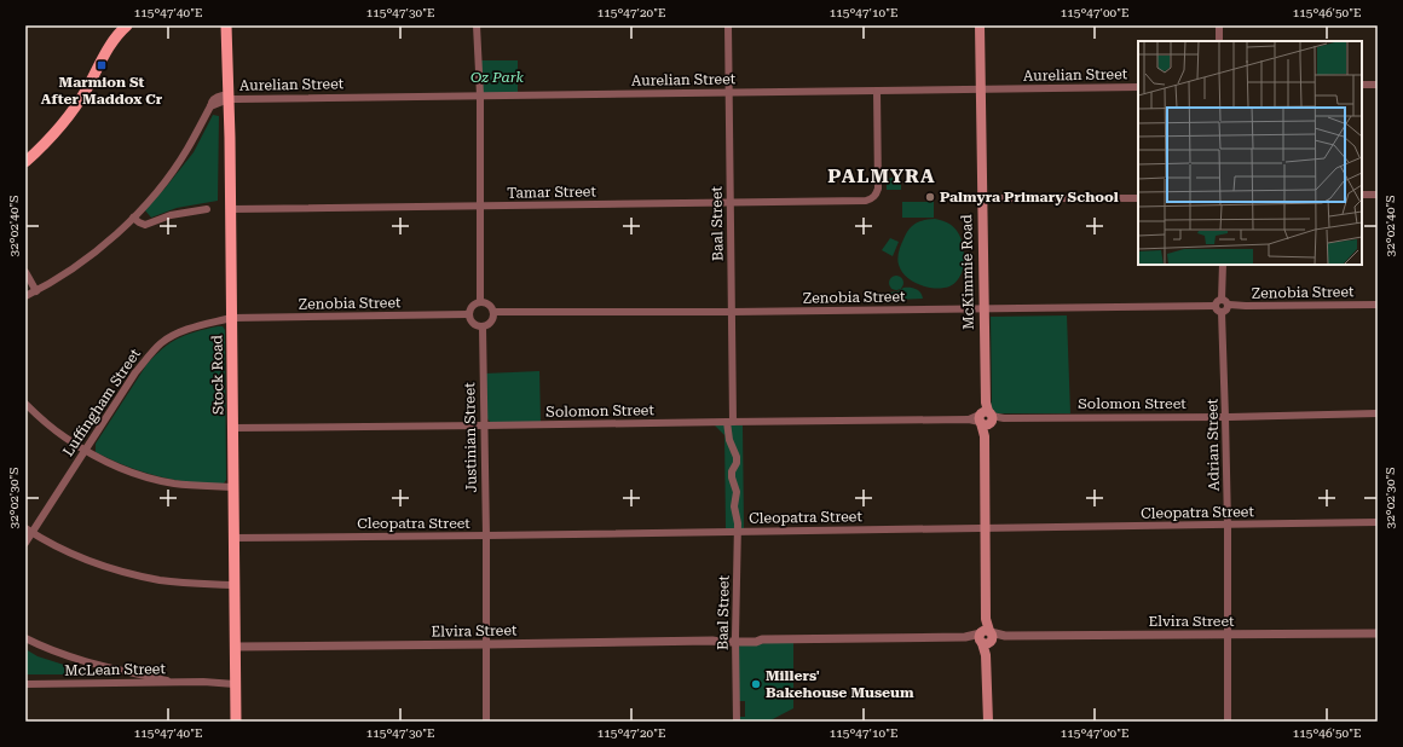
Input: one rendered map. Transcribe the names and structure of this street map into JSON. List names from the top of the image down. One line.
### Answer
{"streets":{"main road":["McKimmie Road","Stock Road"],"street":["Aurelian Street","Tamar Street","Baal Street","Zenobia Street","Luffingham Street","Solomon Street","Justinian Street","Adrian Street","Cleopatra Street","Elvira Street","McLean Street"]},"crossings":[["Aurelian Street","Tamar Street"],["Aurelian Street","Baal Street"],["Aurelian Street","McKimmie Road"],["Aurelian Street","Stock Road"],["Tamar Street","Baal Street"],["Tamar Street","Stock Road"],["Baal Street","Zenobia Street"],["Baal Street","Solomon Street"],["Baal Street","Cleopatra Street"],["Baal Street","Elvira Street"],["McKimmie Road","Zenobia Street"],["McKimmie Road","Solomon Street"],["McKimmie Road","Cleopatra Street"],["McKimmie Road","Elvira Street"],["Zenobia Street","Stock Road"],["Zenobia Street","Luffingham Street"],["Zenobia Street","Justinian Street"],["Zenobia Street","Adrian Street"],["Stock Road","Luffingham Street"],["Stock Road","Solomon Street"],["Stock Road","Cleopatra Street"],["Stock Road","Elvira Street"],["Stock Road","McLean Street"],["Solomon Street","Justinian Street"],["Solomon Street","Adrian Street"],["Justinian Street","Cleopatra Street"],["Justinian Street","Elvira Street"],["Adrian Street","Cleopatra Street"],["Adrian Street","Elvira Street"]],"districts":["PALMYRA"],"parks":["Oz Park"],"places":{"transit":["Marmion St After Maddox Cr"],"other":["Palmyra Primary School","Millers' Bakehouse Museum"]},"coordinates":["115°47'40\"E","115°47'30\"E","115°47'20\"E","115°47'10\"E","115°47'00\"E","115°46'50\"E","32°02'40\"S","32°02'30\"S"]}
